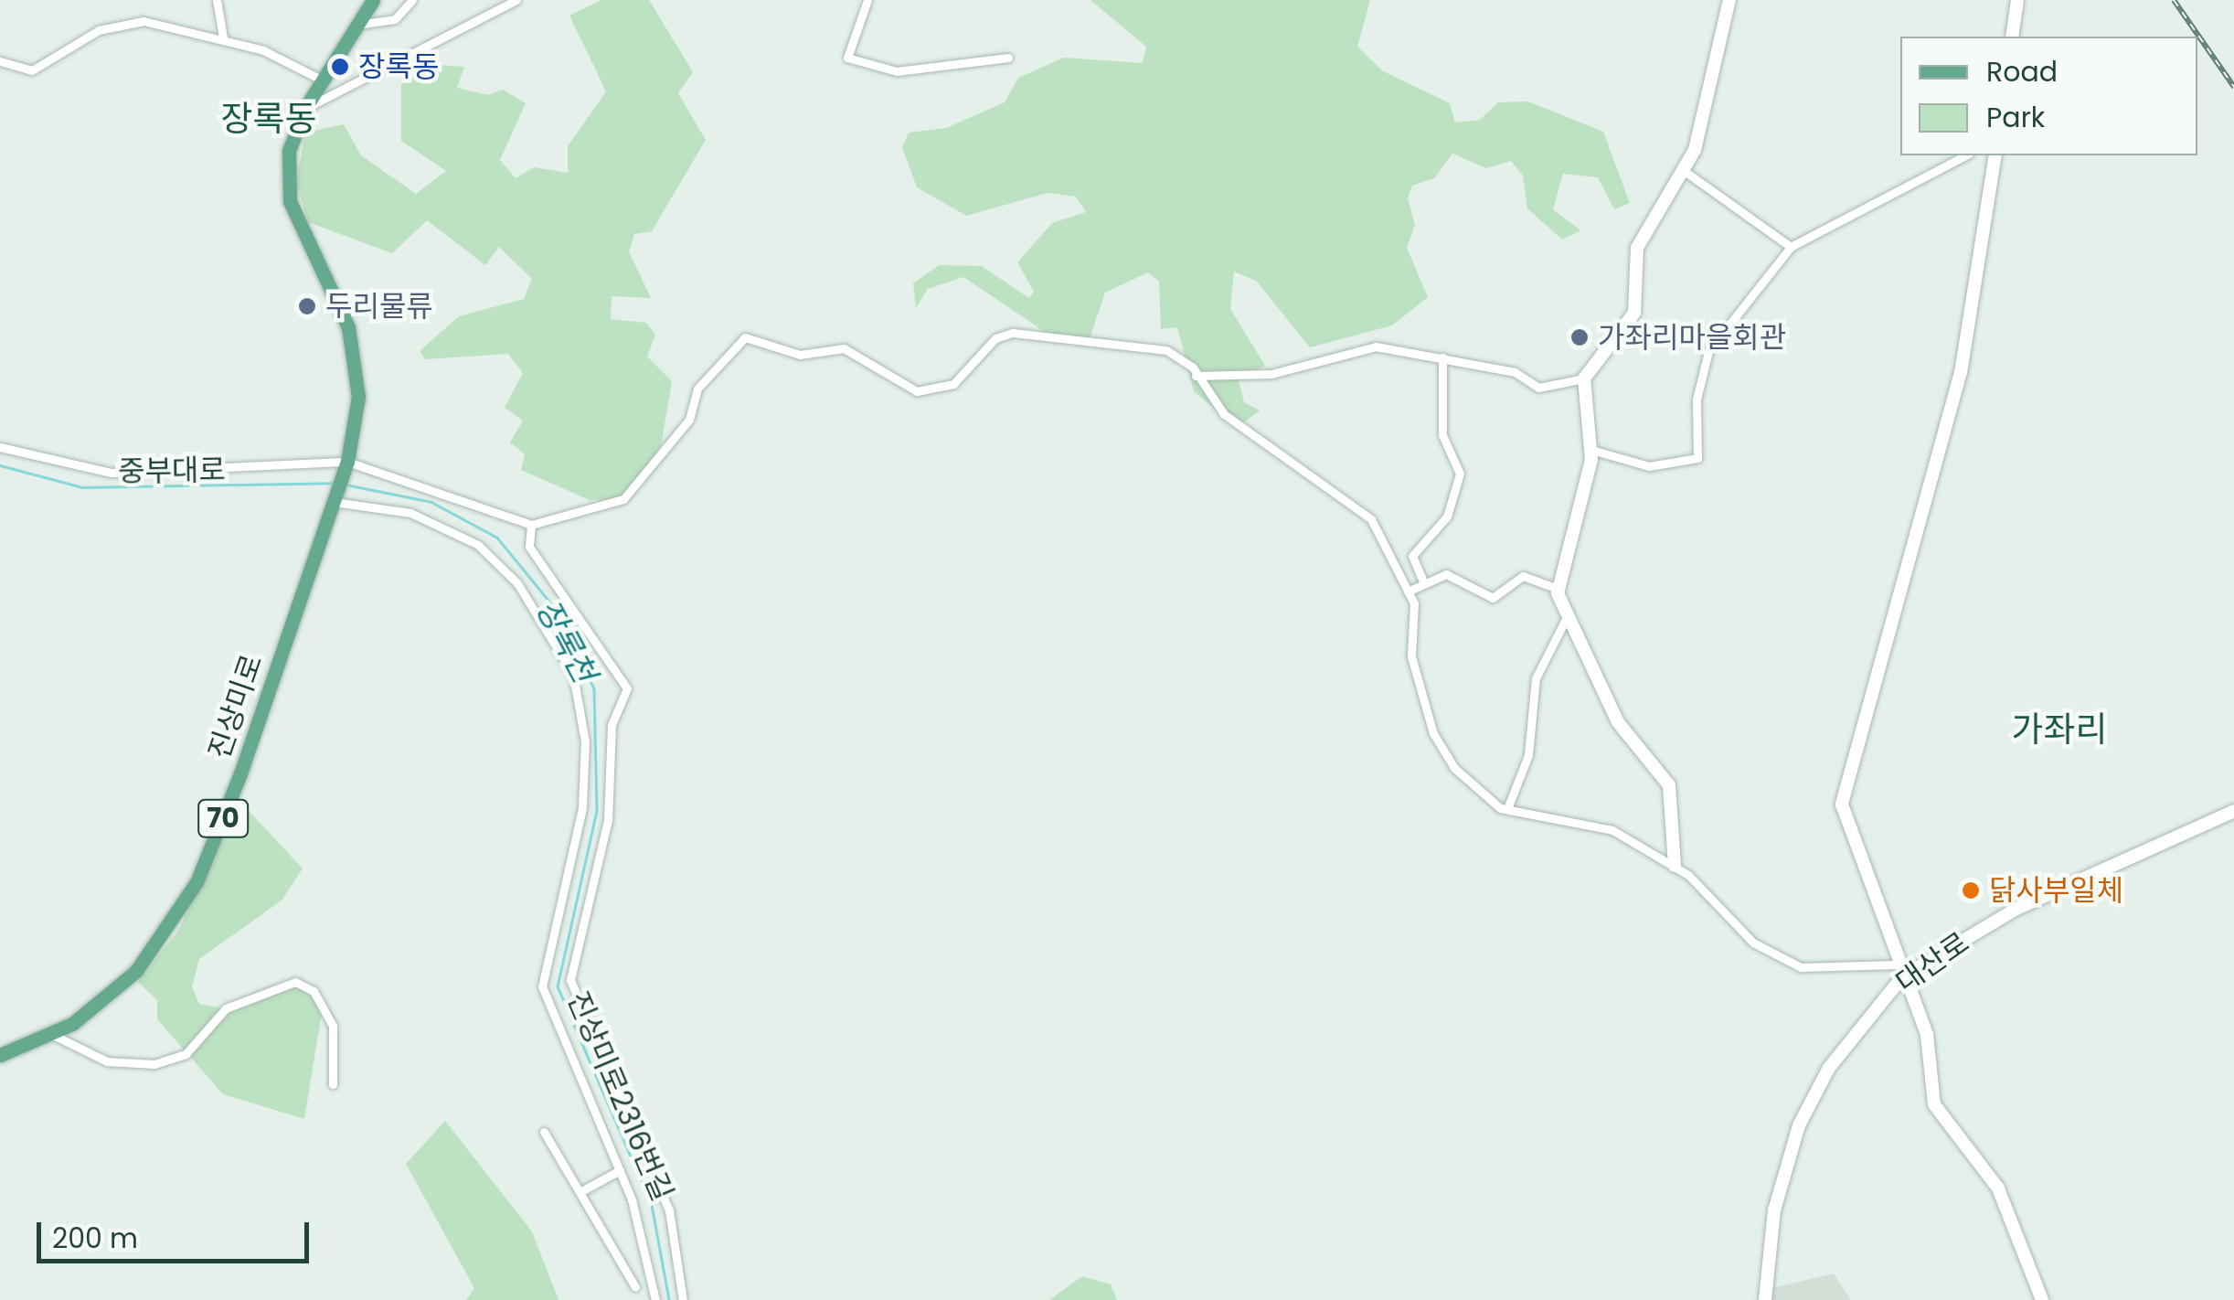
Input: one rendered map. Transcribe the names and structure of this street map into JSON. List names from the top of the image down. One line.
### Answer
{"streets":{"main road":["진상미로","70"],"street":["중부대로","대산로","진상미로2316번길"]},"crossings":[["중부대로","70"],["진상미로","70"]],"districts":["장록동","가좌리"],"water":["장록천"],"places":["장록동","두리물류","가좌리마을회관","닭사부일체"],"legend":["Road","Park"],"scale_bar":"200 m"}
